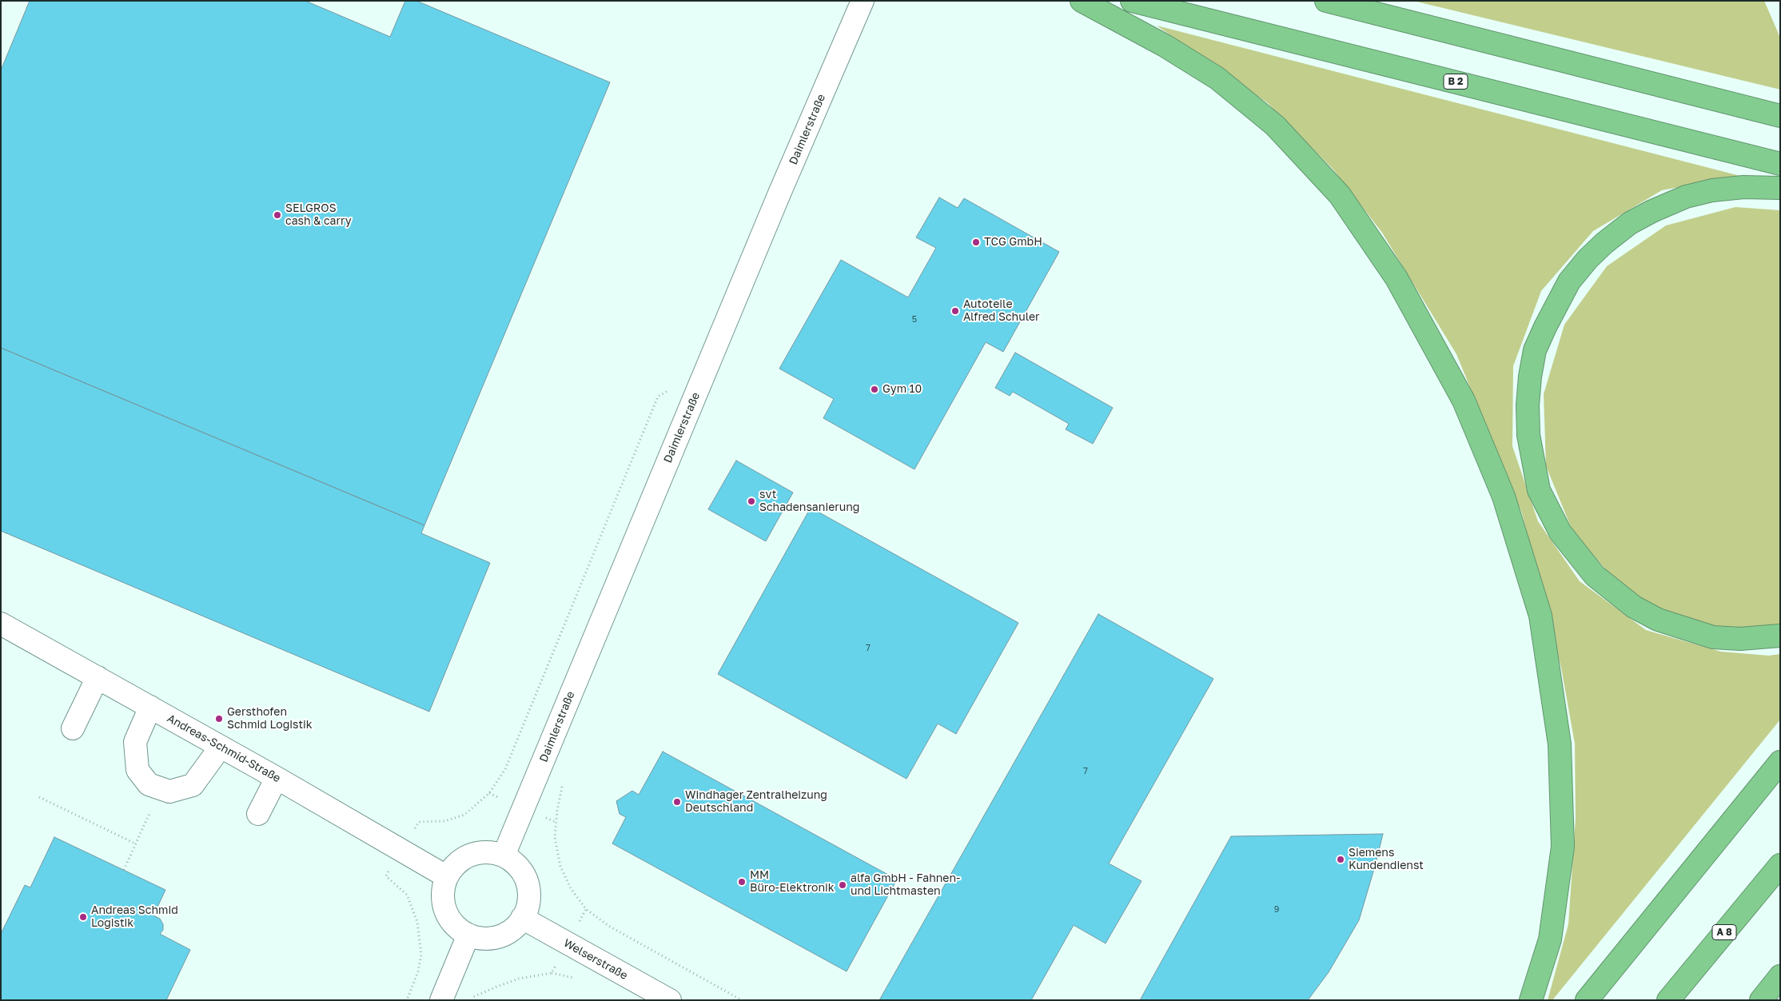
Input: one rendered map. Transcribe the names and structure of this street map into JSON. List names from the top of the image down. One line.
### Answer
{"streets":{"highway":["B 2","A 8"],"street":["Daimlerstraße","Andreas-Schmid-Straße","Welserstraße"]},"crossings":[["Daimlerstraße","Andreas-Schmid-Straße"],["Daimlerstraße","Welserstraße"],["Andreas-Schmid-Straße","Welserstraße"]],"places":["SELGROS cash & carry","TCG GmbH","Autoteile Alfred Schuler","Gym 10","svt Schadensanierung","Gersthofen Schmid Logistik","Windhager Zentralheizung Deutschland","Siemens Kundendienst","MM Büro-Elektronik","alfa GmbH - Fahnen- und Lichtmasten","Andreas Schmid Logistik"],"house_numbers":["5","7","7","9"]}
